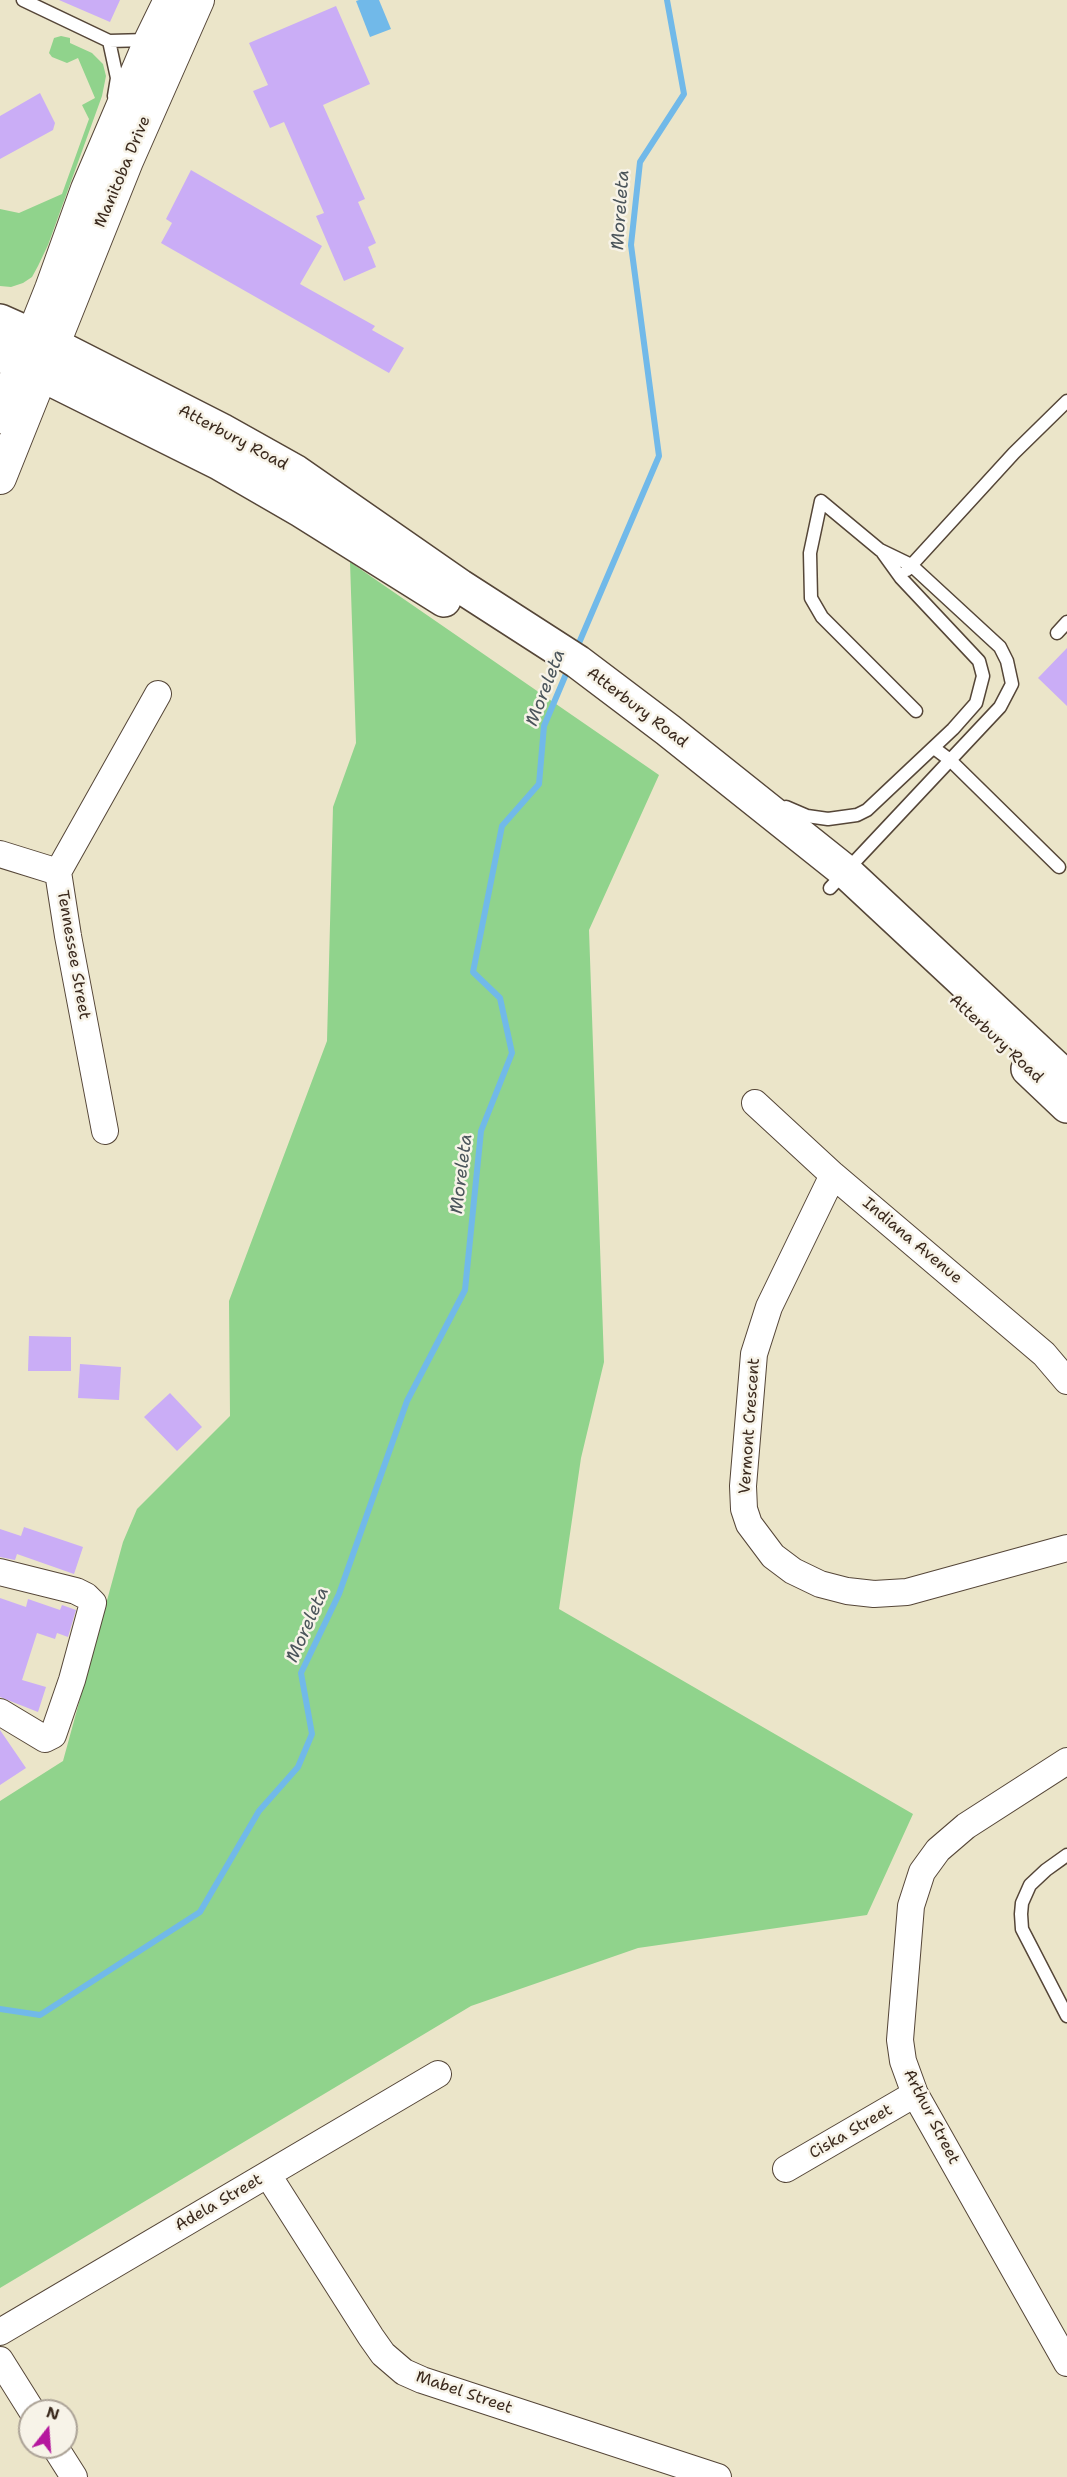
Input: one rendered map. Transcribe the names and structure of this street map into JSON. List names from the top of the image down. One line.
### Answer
{"streets":{"main road":["Atterbury Road"],"street":["Manitoba Drive","Tennessee Street","Indiana Avenue","Vermont Crescent","Arthur Street","Ciska Street","Adela Street","Mabel Street"]},"crossings":[["Manitoba Drive","Atterbury Road"],["Indiana Avenue","Vermont Crescent"],["Arthur Street","Ciska Street"],["Adela Street","Mabel Street"]],"water":["Moreleta"],"north":"top"}
